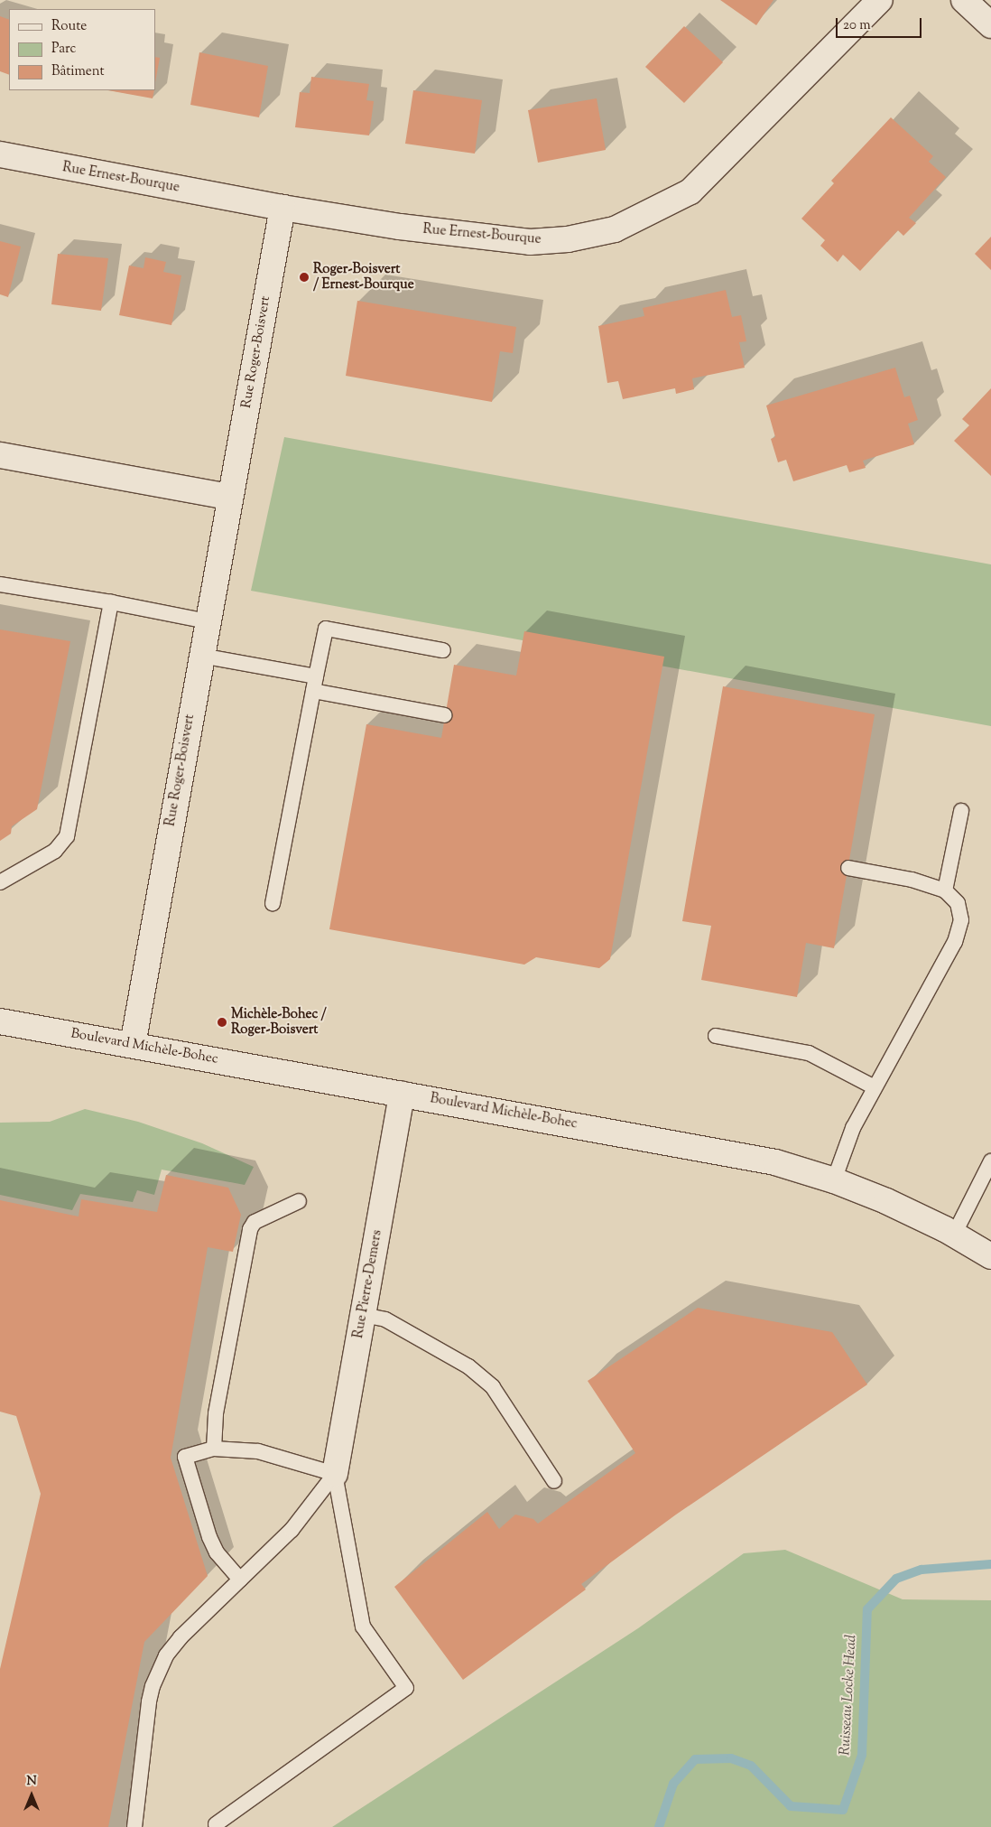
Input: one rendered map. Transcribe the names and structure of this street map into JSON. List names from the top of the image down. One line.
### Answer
{"streets":{"street":["Rue Ernest-Bourque","Rue Roger-Boisvert","Boulevard Michèle-Bohec","Rue Pierre-Demers"]},"crossings":[["Rue Ernest-Bourque","Rue Roger-Boisvert"],["Rue Roger-Boisvert","Boulevard Michèle-Bohec"],["Boulevard Michèle-Bohec","Rue Pierre-Demers"]],"water":["Ruisseau Locke Head"],"places":["Roger-Boisvert / Ernest-Bourque","Michèle-Bohec / Roger-Boisvert"],"legend":["Route","Parc","Bâtiment"],"scale_bar":"20 m","north":"top"}
